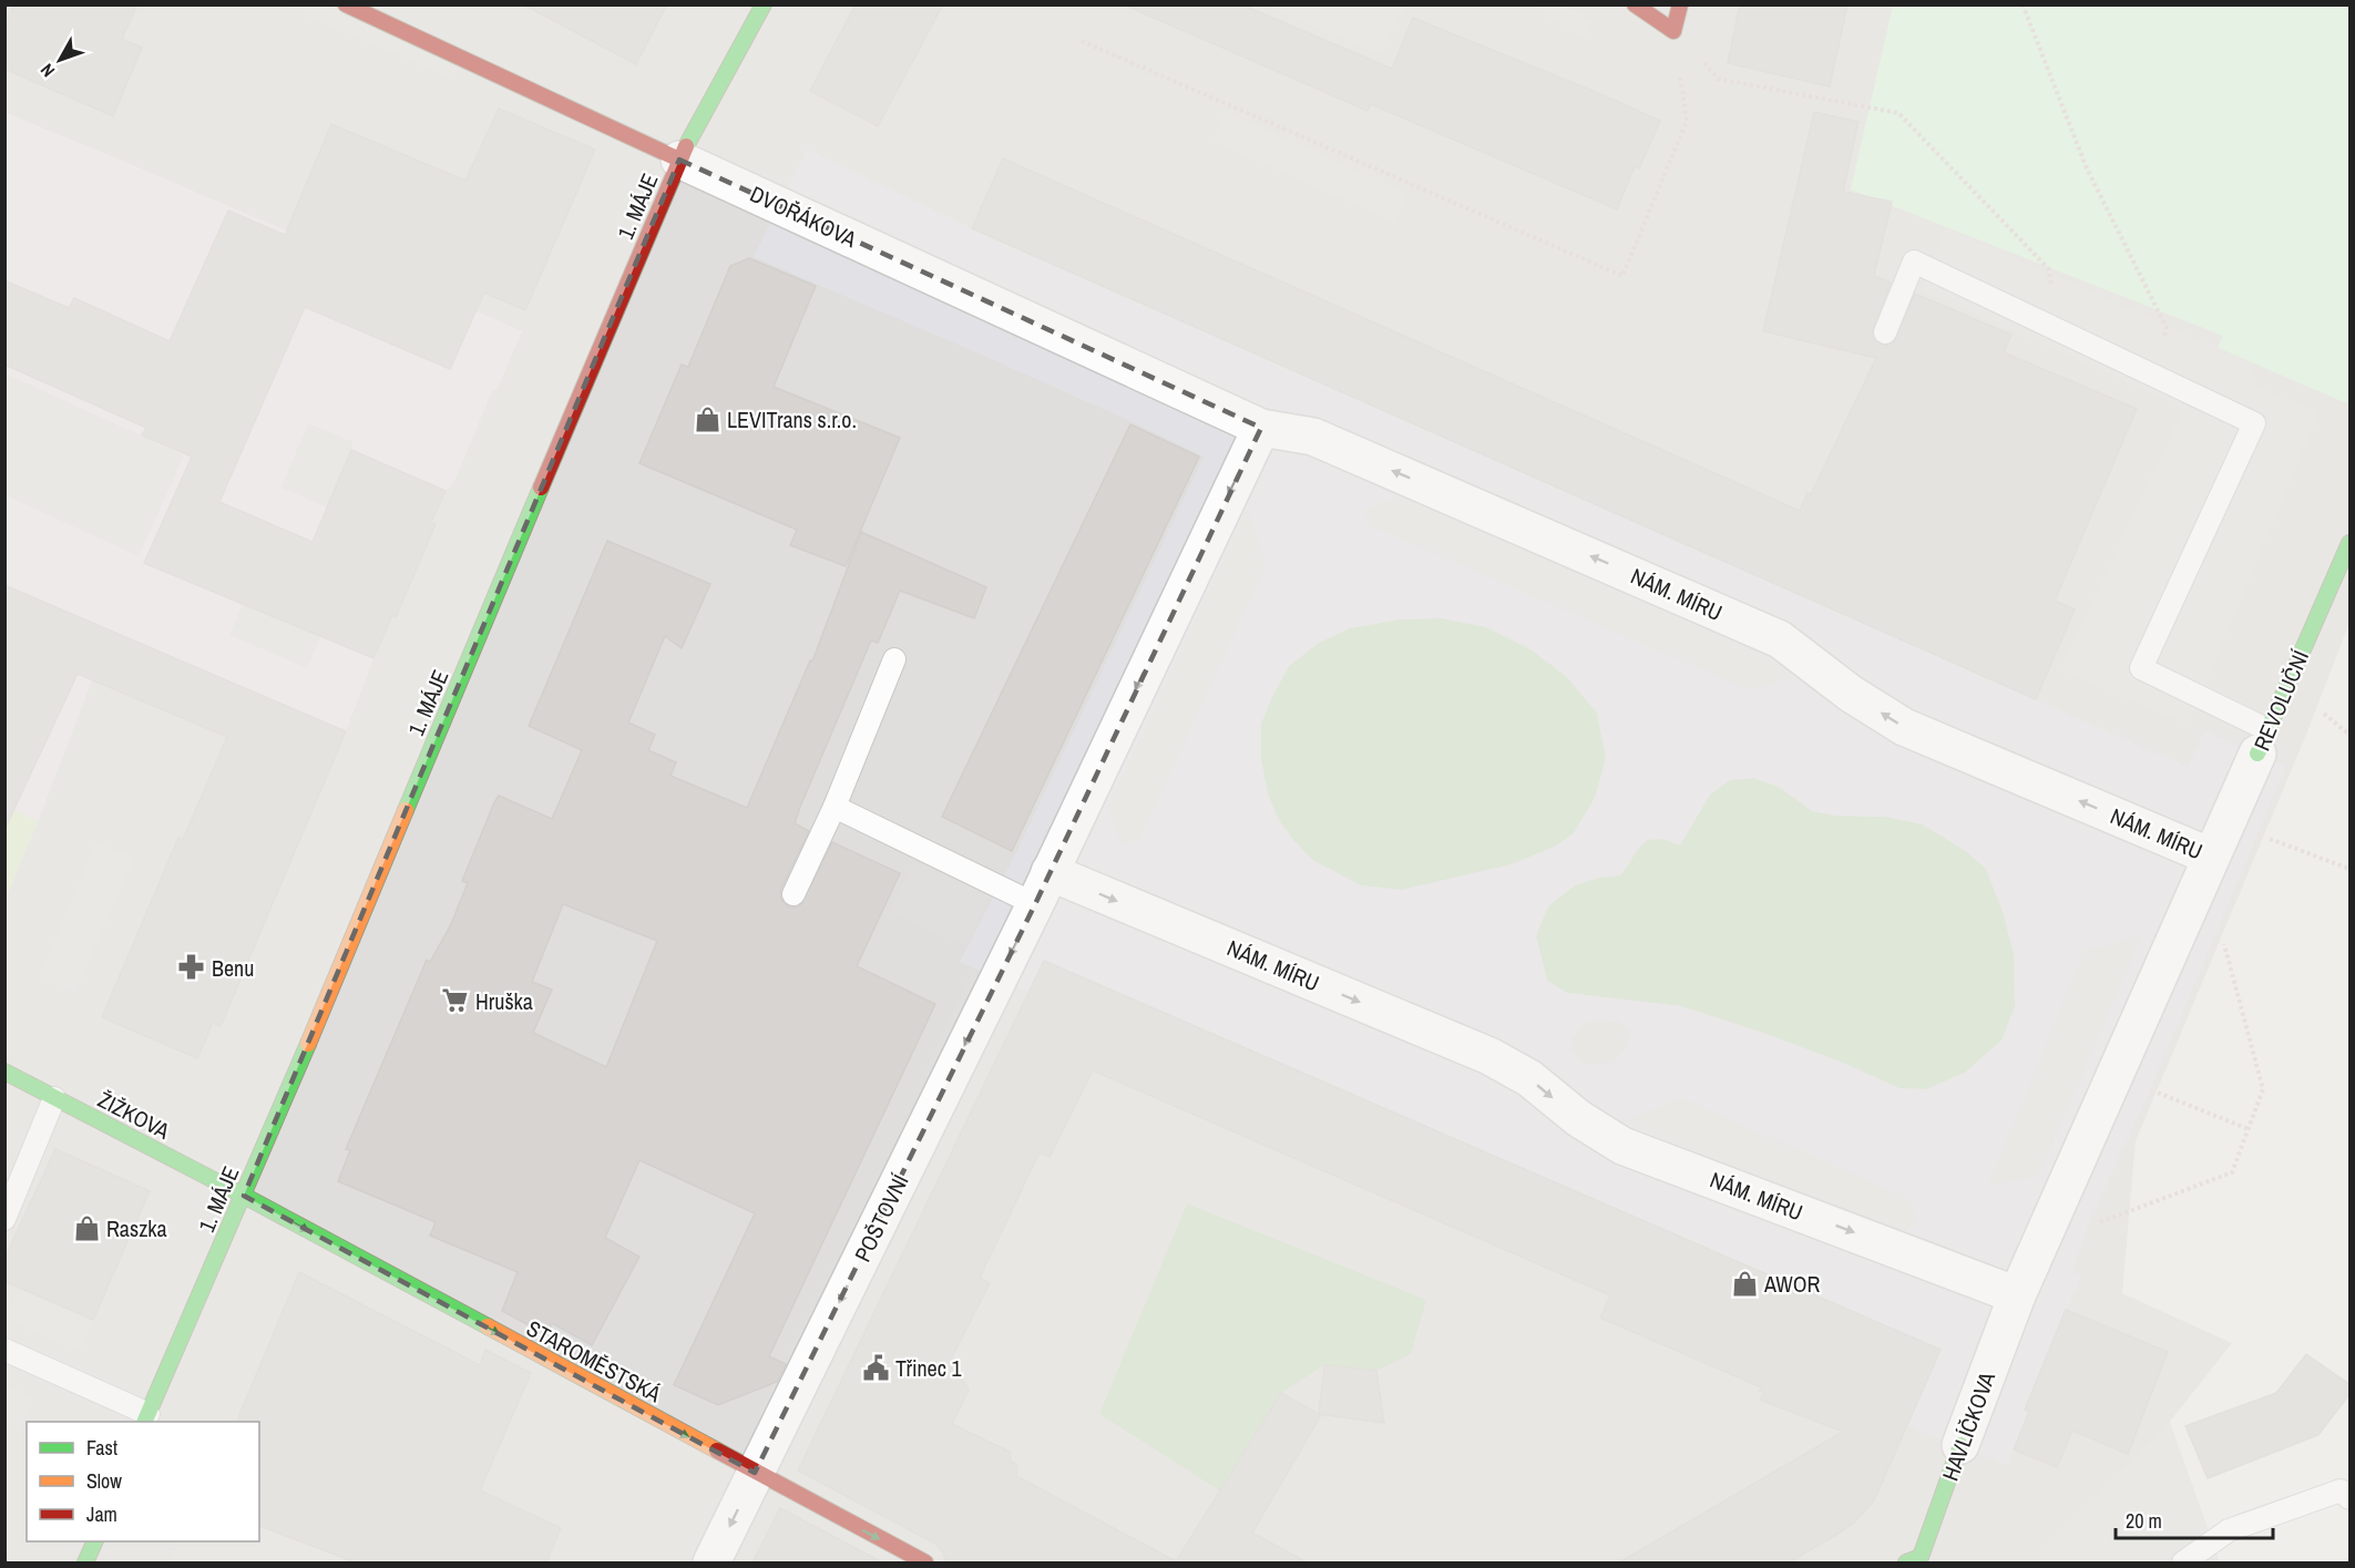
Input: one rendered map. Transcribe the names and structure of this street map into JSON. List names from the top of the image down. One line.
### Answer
{"streets":{"street":["1. MÁJE","DVOŘÁKOVA","NÁM. MÍRU","REVOLUČNÍ","ŽIŽKOVA","POŠTOVNÍ","STAROMĚSTSKÁ","HAVLÍČKOVA"]},"crossings":[["1. MÁJE","DVOŘÁKOVA"],["1. MÁJE","ŽIŽKOVA"],["1. MÁJE","STAROMĚSTSKÁ"],["DVOŘÁKOVA","NÁM. MÍRU"],["NÁM. MÍRU","REVOLUČNÍ"],["NÁM. MÍRU","POŠTOVNÍ"],["NÁM. MÍRU","HAVLÍČKOVA"],["ŽIŽKOVA","STAROMĚSTSKÁ"],["POŠTOVNÍ","STAROMĚSTSKÁ"]],"one_way":["POŠTOVNÍ","STAROMĚSTSKÁ"],"places":{"shop":["LEVITrans s.r.o.","Raszka","AWOR"],"pharmacy":["Benu"],"supermarket":["Hruška"],"public building":["Třinec 1"]},"legend":["Fast","Slow","Jam"],"scale_bar":"20 m","north":"bottom left"}
